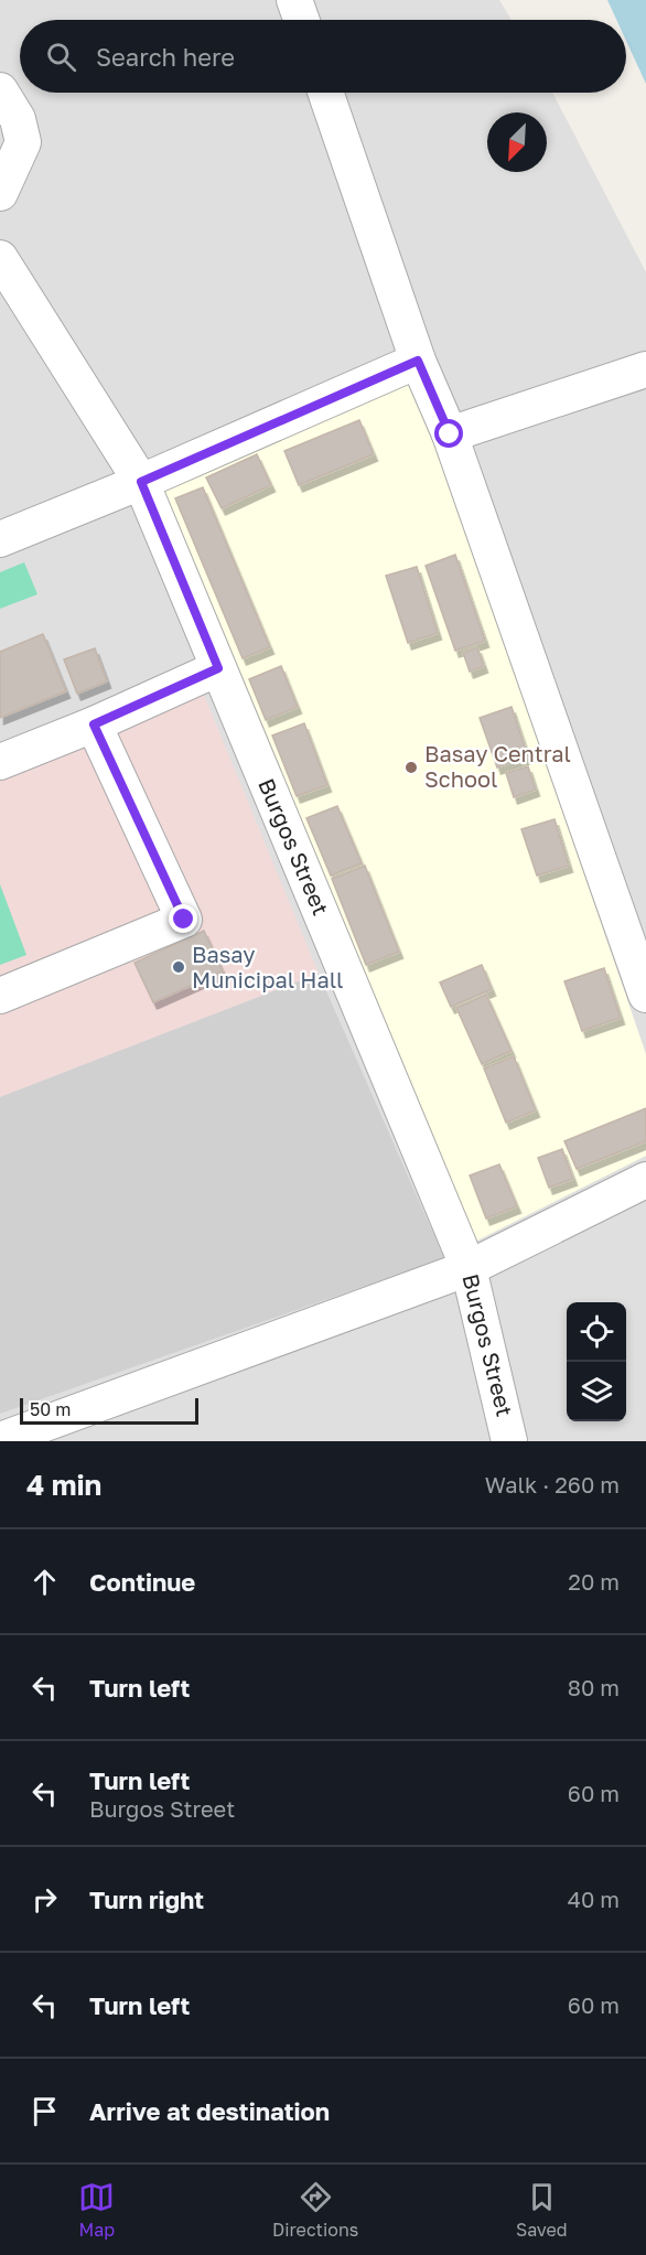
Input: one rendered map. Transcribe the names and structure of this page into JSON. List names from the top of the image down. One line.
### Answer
{"streets":{"street":["Burgos Street"]},"places":["Basay Central School","Basay Municipal Hall"],"scale_bar":"50 m","north":"bottom left","page":{"search":"Search here","scale":"50 m","heading":["4 min","Walk · 260 m"],"list":[["Continue","20 m"],["Turn left","80 m"],["Turn left","Burgos Street","60 m"],["Turn right","40 m"],["Turn left","60 m"],"Arrive at destination"],"nav":["Map","Directions","Saved"]}}
